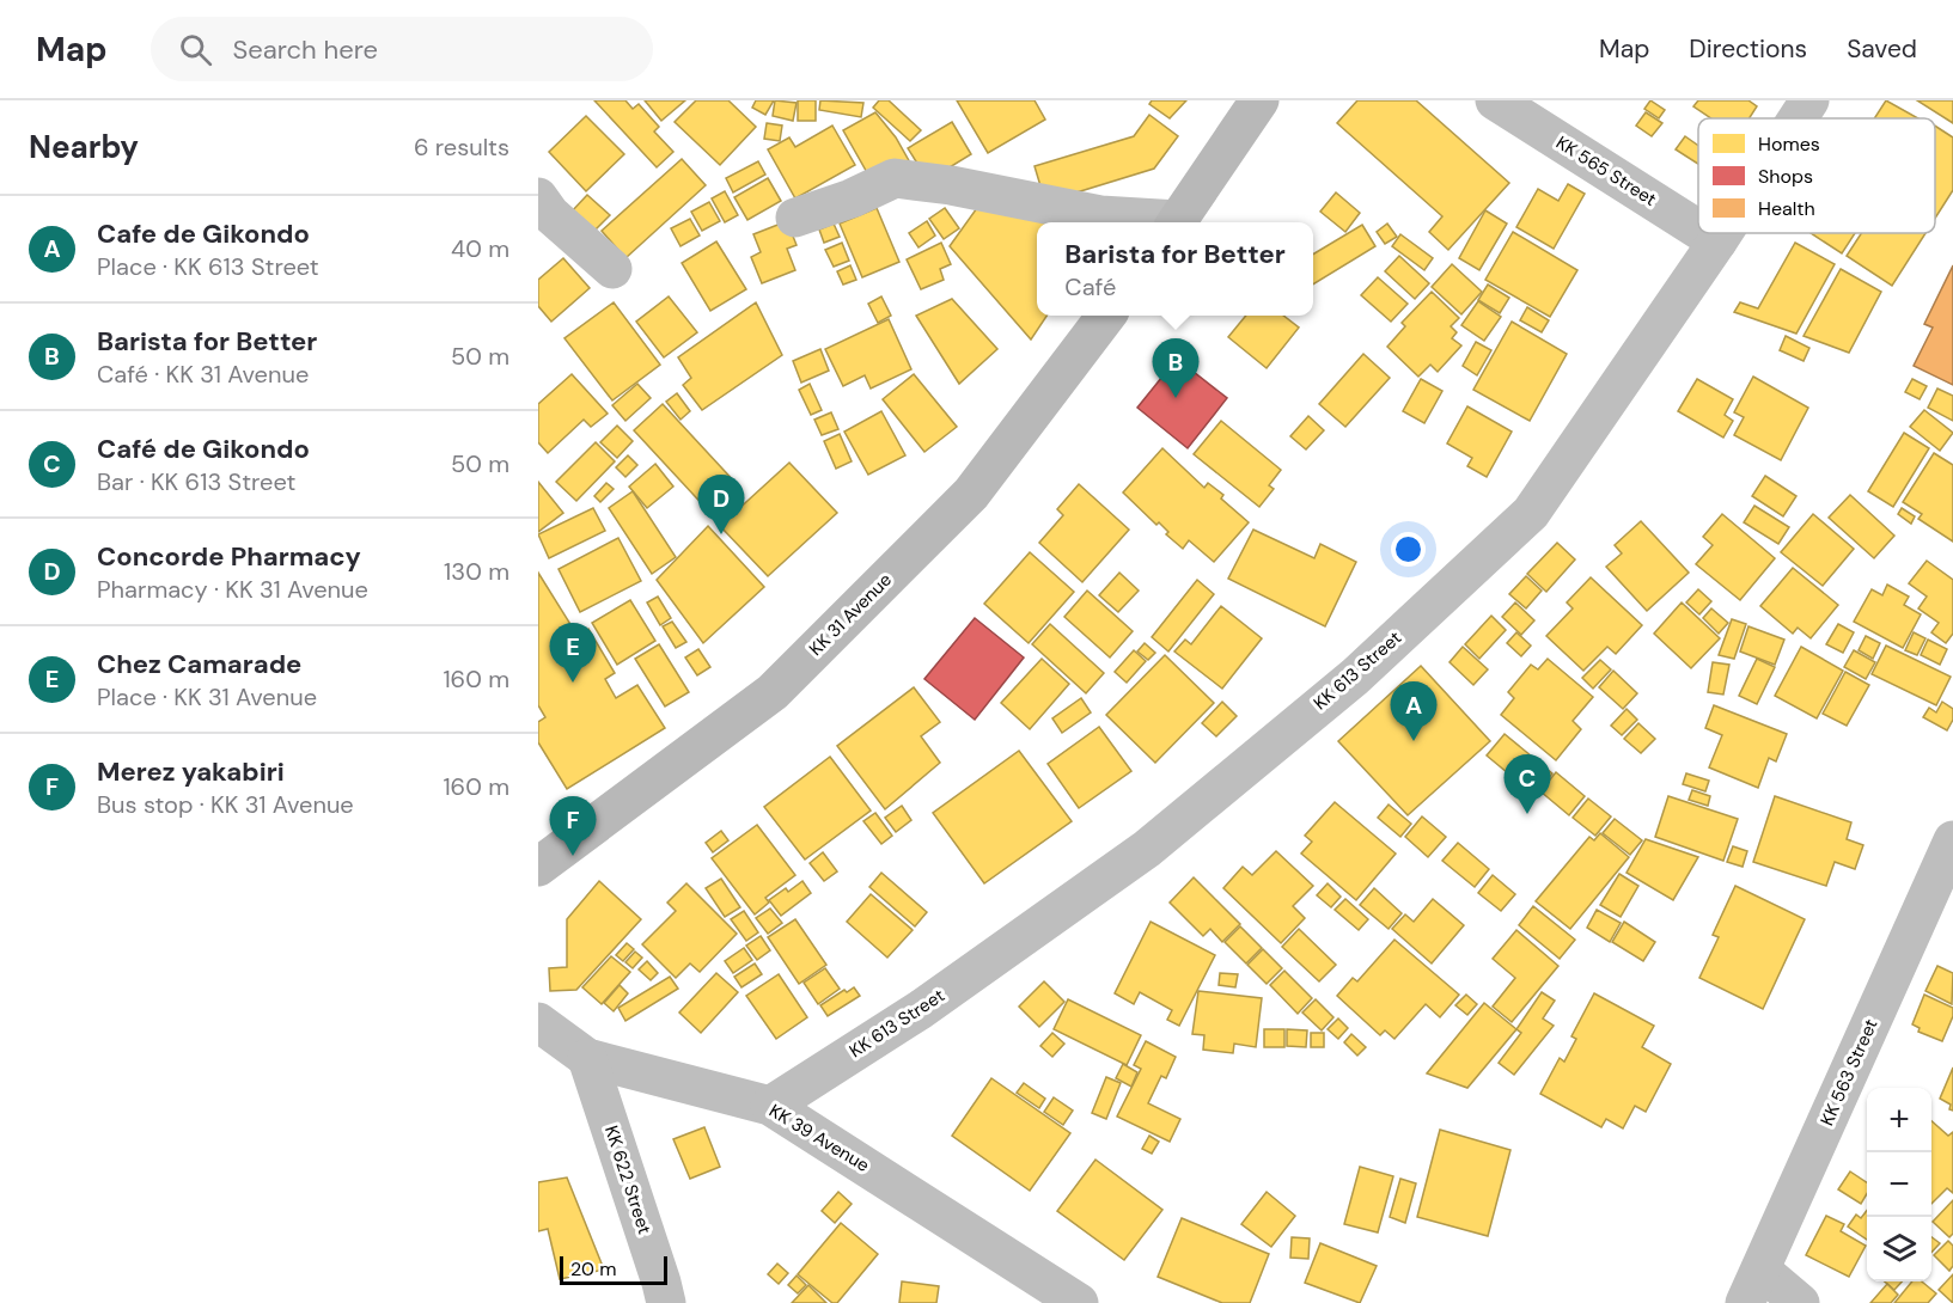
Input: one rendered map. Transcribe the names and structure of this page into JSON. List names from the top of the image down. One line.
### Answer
{"streets":{"main road":["KK 31 Avenue"],"street":["KK 565 Street","KK 613 Street","KK 563 Street","KK 39 Avenue","KK 622 Street"]},"crossings":[["KK 565 Street","KK 613 Street"],["KK 613 Street","KK 39 Avenue"],["KK 39 Avenue","KK 622 Street"]],"legend":["Homes","Shops","Health"],"scale_bar":"20 m","page":{"header":"Map","search":"Search here","nav":["Map","Directions","Saved"],"heading":["Nearby","6 results"],"list":[{"mark":"A","name":"Cafe de Gikondo","note":"Place · KK 613 Street","value":"40 m"},{"mark":"B","name":"Barista for Better","note":"Café · KK 31 Avenue","value":"50 m"},{"mark":"C","name":"Café de Gikondo","note":"Bar · KK 613 Street","value":"50 m"},{"mark":"D","name":"Concorde Pharmacy","note":"Pharmacy · KK 31 Avenue","value":"130 m"},{"mark":"E","name":"Chez Camarade","note":"Place · KK 31 Avenue","value":"160 m"},{"mark":"F","name":"Merez yakabiri","note":"Bus stop · KK 31 Avenue","value":"160 m"}],"popup":["Barista for Better","Café"],"pins":["B","D","E","A","C","F"],"map_buttons":["+","−"],"scale":"20 m"}}
